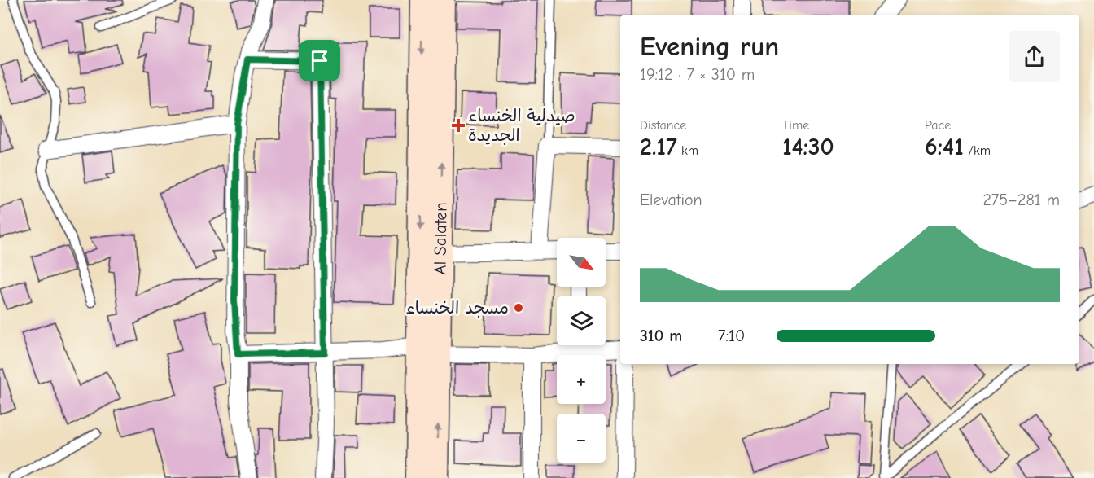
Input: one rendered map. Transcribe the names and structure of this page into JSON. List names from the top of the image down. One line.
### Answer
{"streets":{"main road":["Al Salaten"]},"places":{"health":["صيدلية الخنساء الجديدة"],"other":["مسجد الخنساء"]},"north":"bottom right","page":{"heading":["Evening run","19:12 · 7 × 310 m"],"stats":[["Distance","2.17 km"],["Time","14:30"],["Pace","6:41 /km"]],"chart":["Elevation","275–281 m"],"map_buttons":["+","−"],"list":[{"name":"310 m","note":"7:10"}]}}
